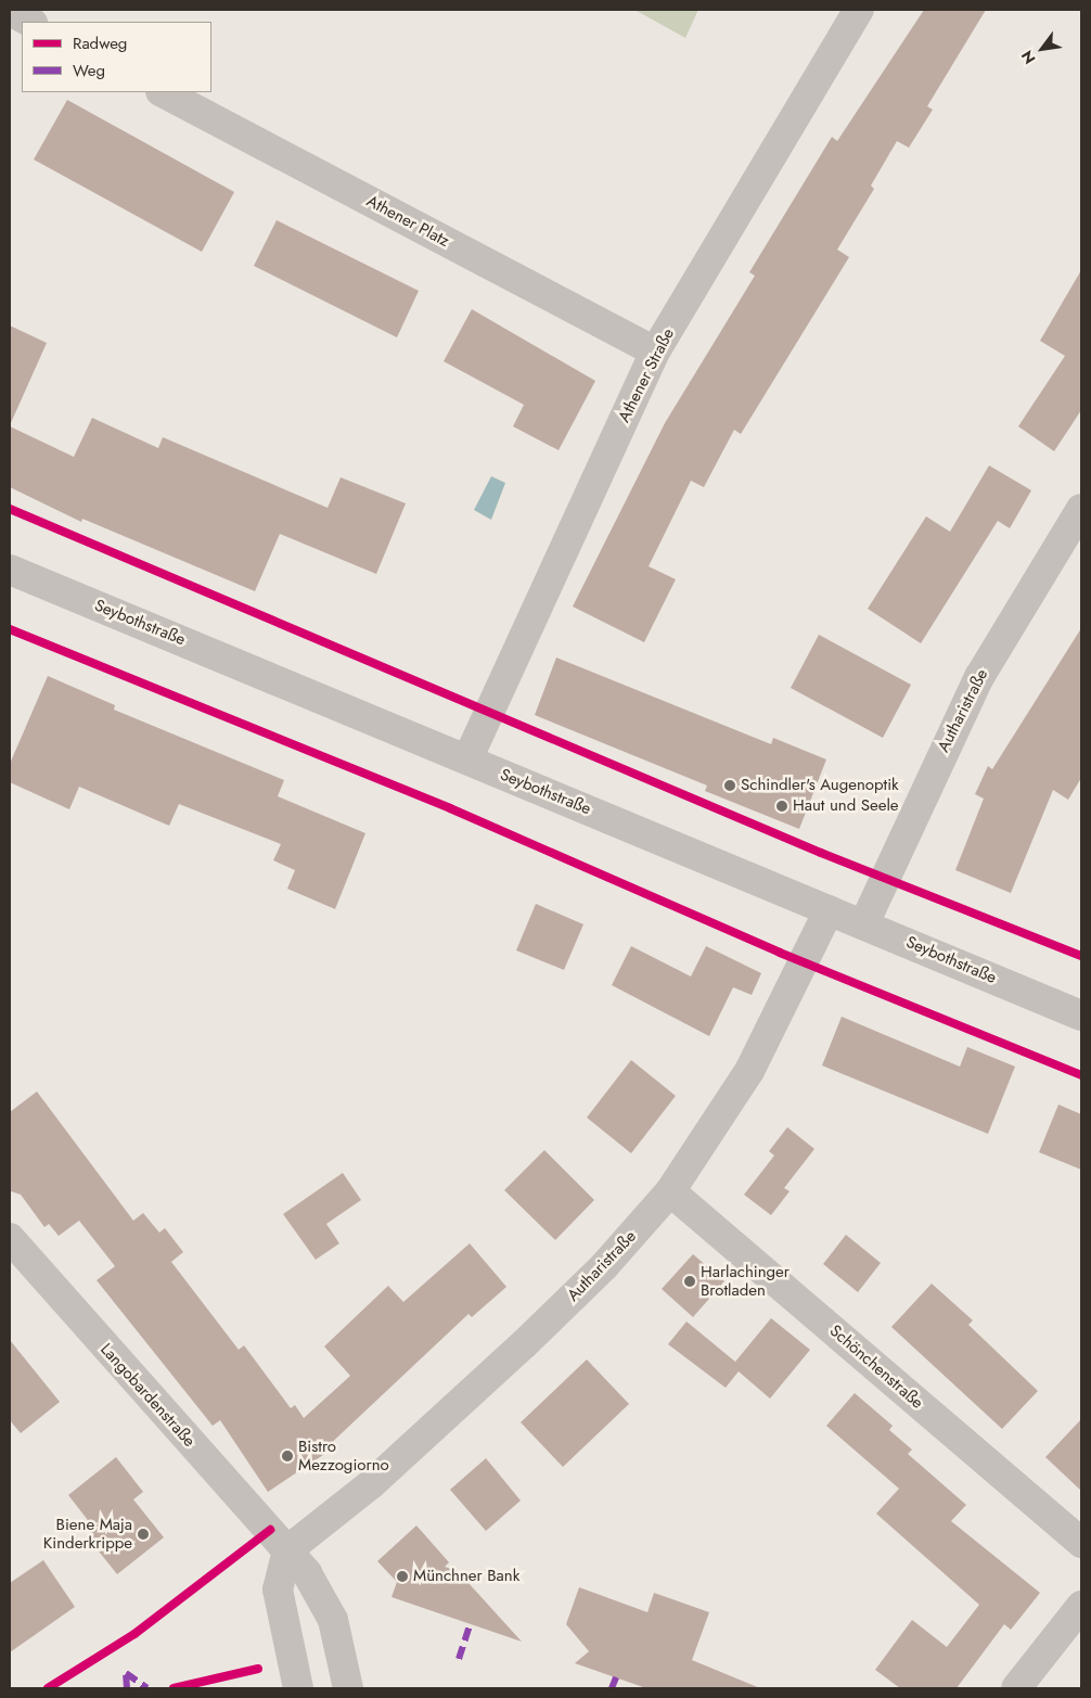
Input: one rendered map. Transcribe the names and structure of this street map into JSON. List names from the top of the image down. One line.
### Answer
{"streets":{"street":["Athener Platz","Athener Straße","Seybothstraße","Autharistraße","Schönchenstraße","Langobardenstraße"]},"crossings":[["Athener Platz","Athener Straße"],["Athener Straße","Seybothstraße"],["Seybothstraße","Autharistraße"],["Autharistraße","Schönchenstraße"],["Autharistraße","Langobardenstraße"]],"places":["Schindler's Augenoptik","Haut und Seele","Harlachinger Brotladen","Bistro Mezzogiorno","Biene Maja Kinderkrippe","Münchner Bank"],"legend":["Radweg","Weg"],"north":"bottom left"}
